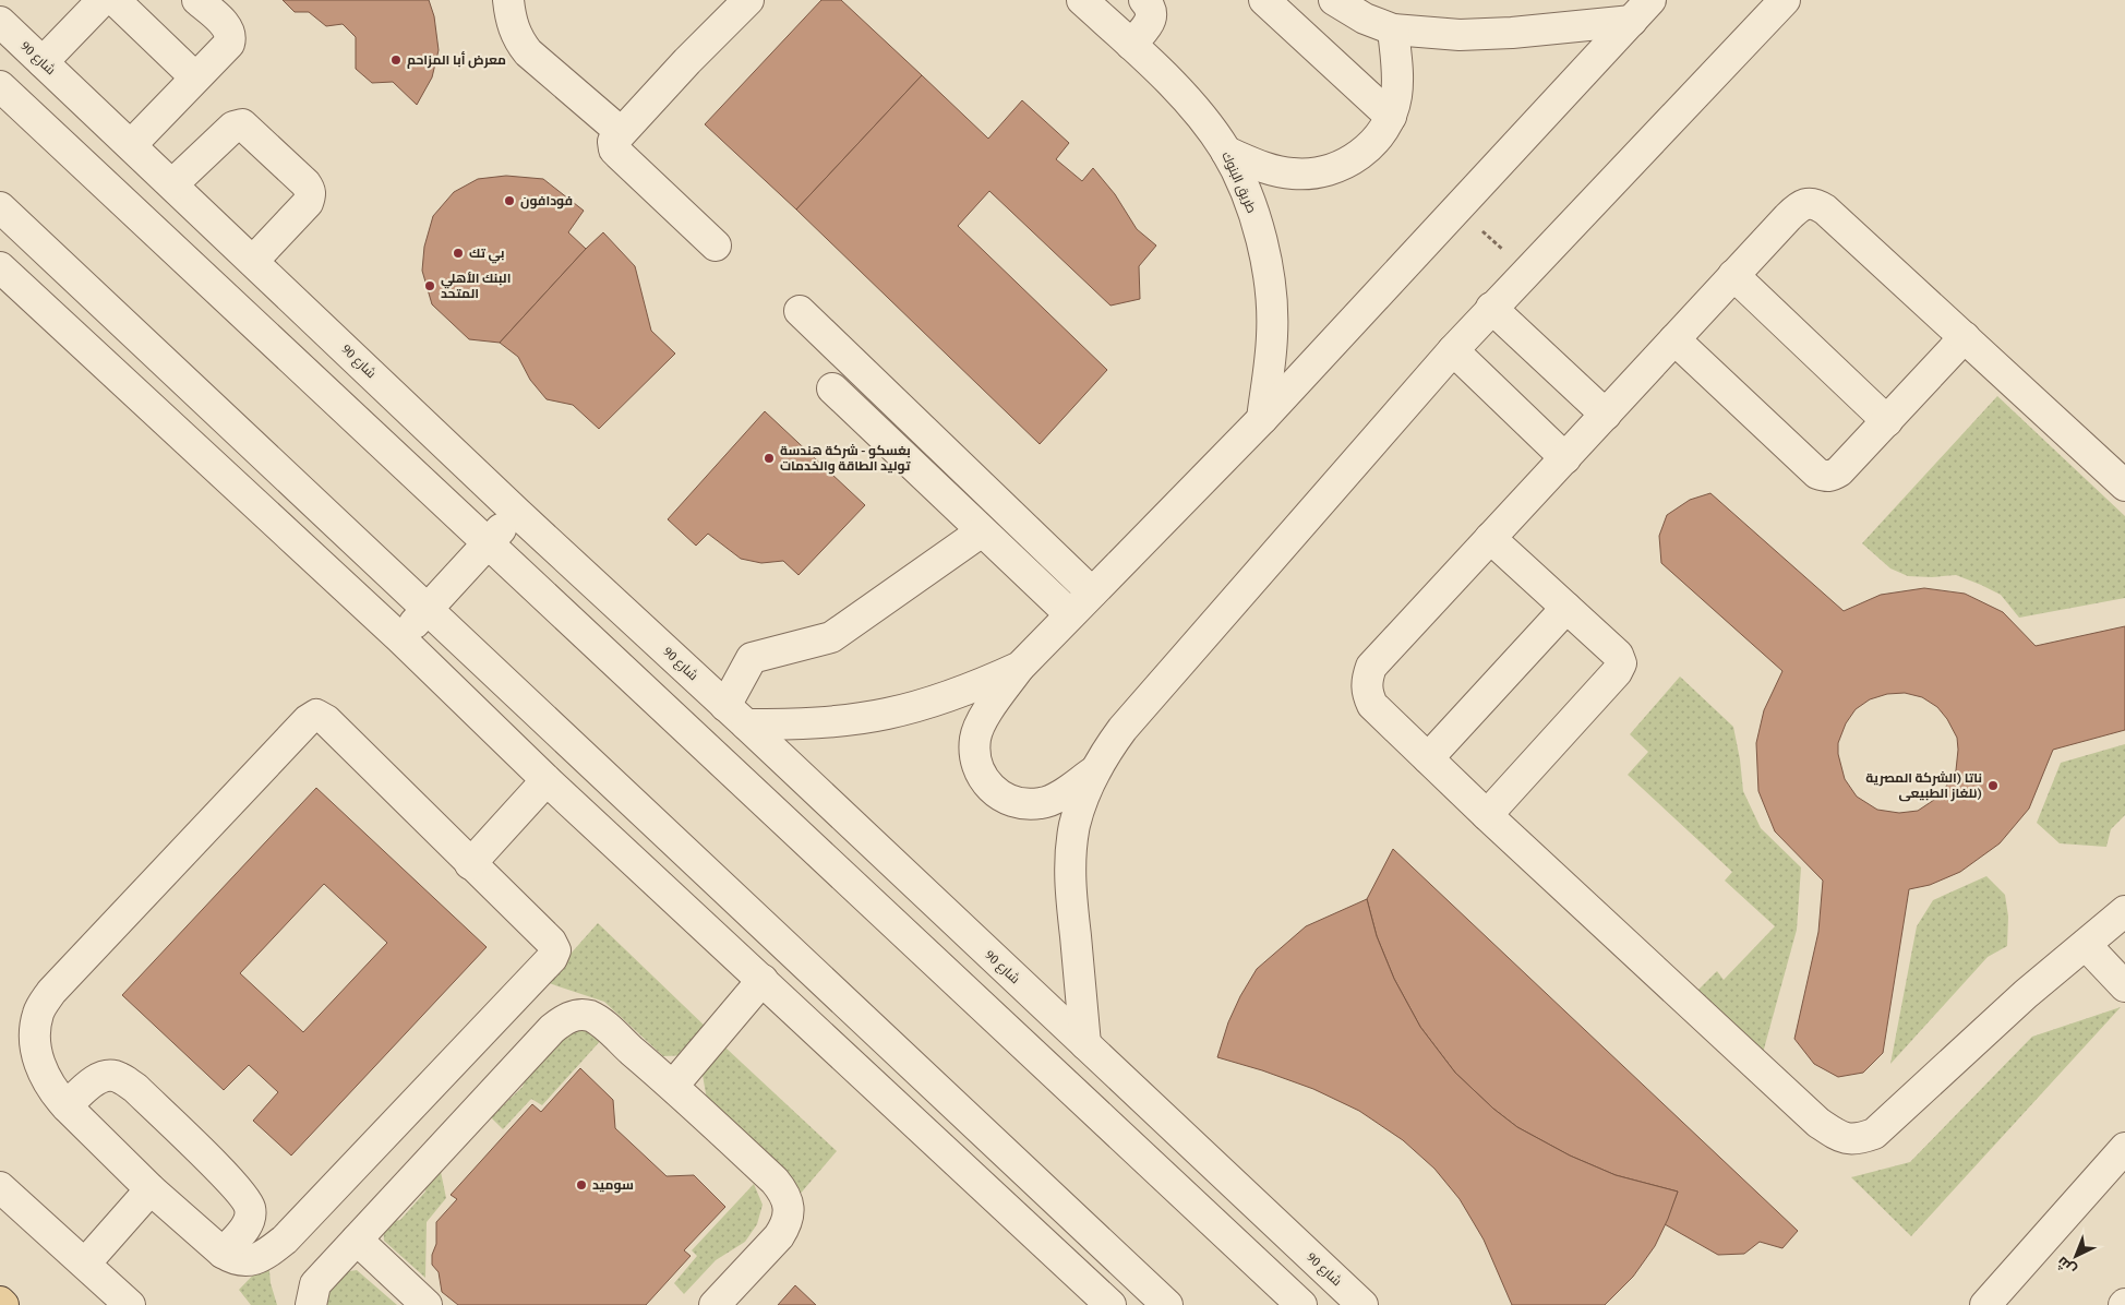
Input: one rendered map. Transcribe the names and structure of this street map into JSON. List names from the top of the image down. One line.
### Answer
{"streets":{"street":["شارع 90","طريق البنوك"]},"places":["معرض أبا المزاحم","فودافون","بي تك","البنك الأهلي المتحد","بغسكو - شركة هندسة توليد الطاقة والخدمات","ناتا (الشركة المصرية للغاز الطبيعى)","سوميد"],"north":"bottom left"}
